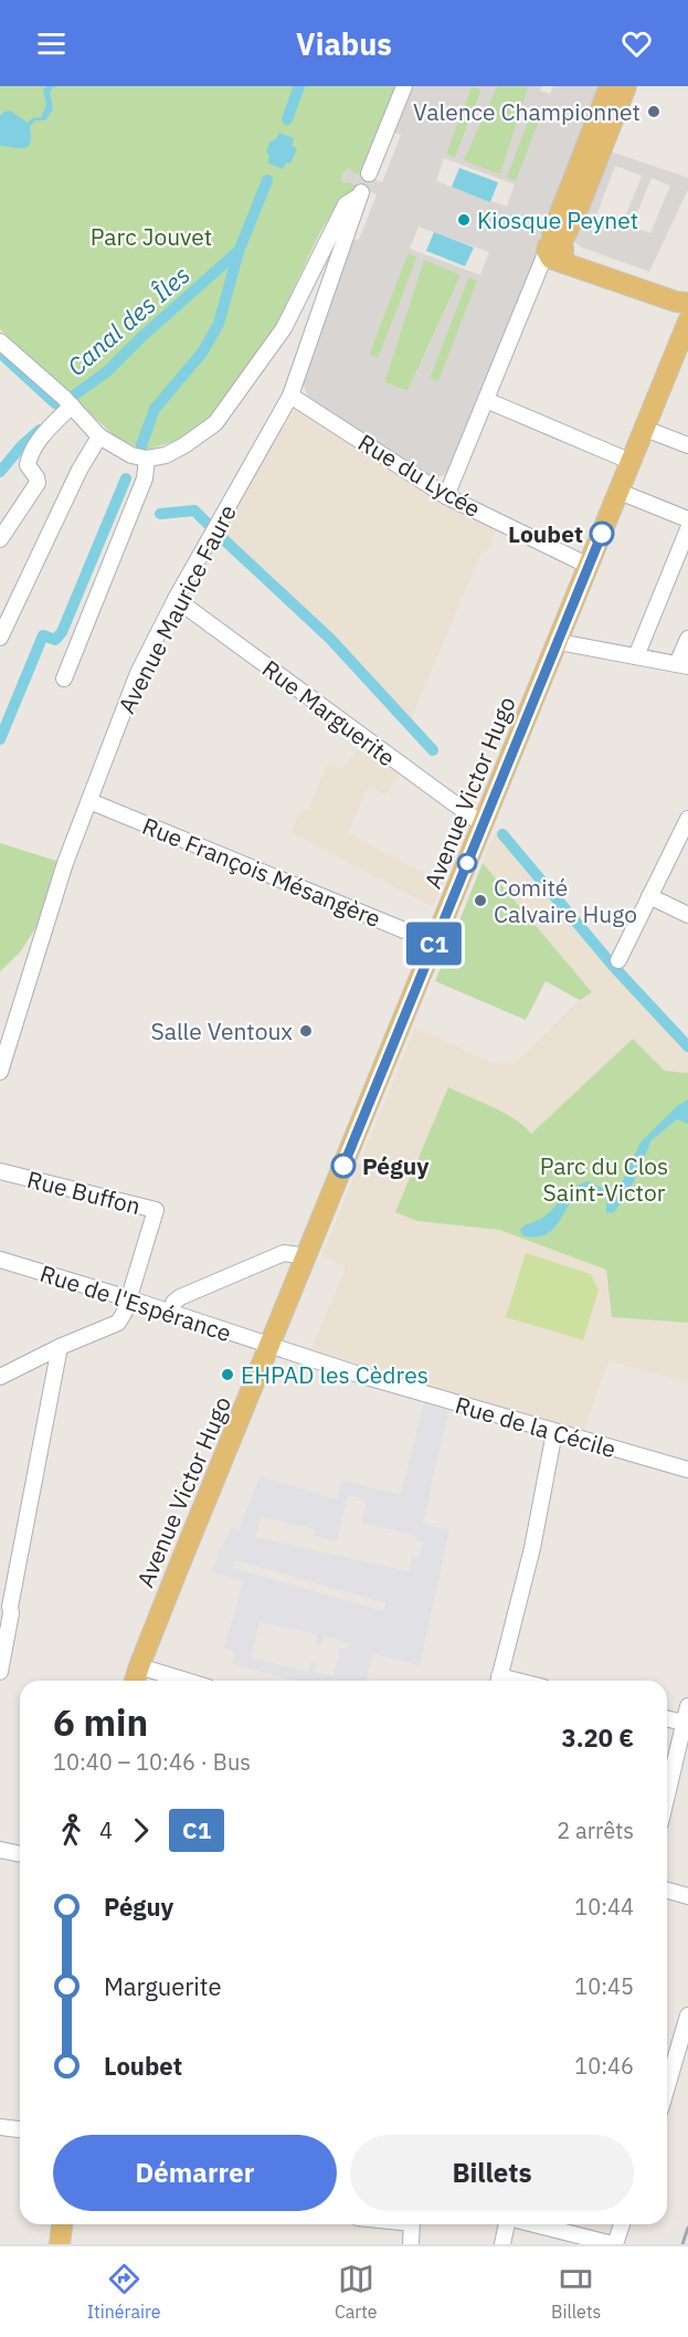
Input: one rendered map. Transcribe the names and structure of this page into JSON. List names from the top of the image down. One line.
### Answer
{"streets":{"main road":["Avenue Victor Hugo"],"street":["Rue du Lycée","Avenue Maurice Faure","Rue Marguerite","Rue François Mésangère","Rue Buffon","Rue de l'Espérance","Rue de la Cécile"]},"crossings":[["Rue du Lycée","Avenue Maurice Faure"],["Rue du Lycée","Avenue Victor Hugo"],["Avenue Maurice Faure","Rue Marguerite"],["Avenue Maurice Faure","Rue François Mésangère"],["Rue Marguerite","Avenue Victor Hugo"],["Avenue Victor Hugo","Rue François Mésangère"],["Avenue Victor Hugo","Rue de l'Espérance"],["Avenue Victor Hugo","Rue de la Cécile"],["Rue Buffon","Rue de l'Espérance"],["Rue de l'Espérance","Rue de la Cécile"]],"water":["Canal des Îles"],"parks":["Parc Jouvet","Parc du Clos Saint-Victor"],"places":["Valence Championnet","Kiosque Peynet","Loubet","Comité Calvaire Hugo","Salle Ventoux","Péguy","EHPAD les Cèdres"],"lines":["bus line C1"],"page":{"header":"Viabus","on_map":"C1","heading":["6 min","10:40 – 10:46 · Bus","3.20 €"],"legs":["4","C1","2 arrêts"],"list":[{"name":"Péguy","value":"10:44"},{"name":"Marguerite","value":"10:45"},{"name":"Loubet","value":"10:46"}],"buttons":["Démarrer","Billets"],"tabs":["Itinéraire","Carte","Billets"]}}
